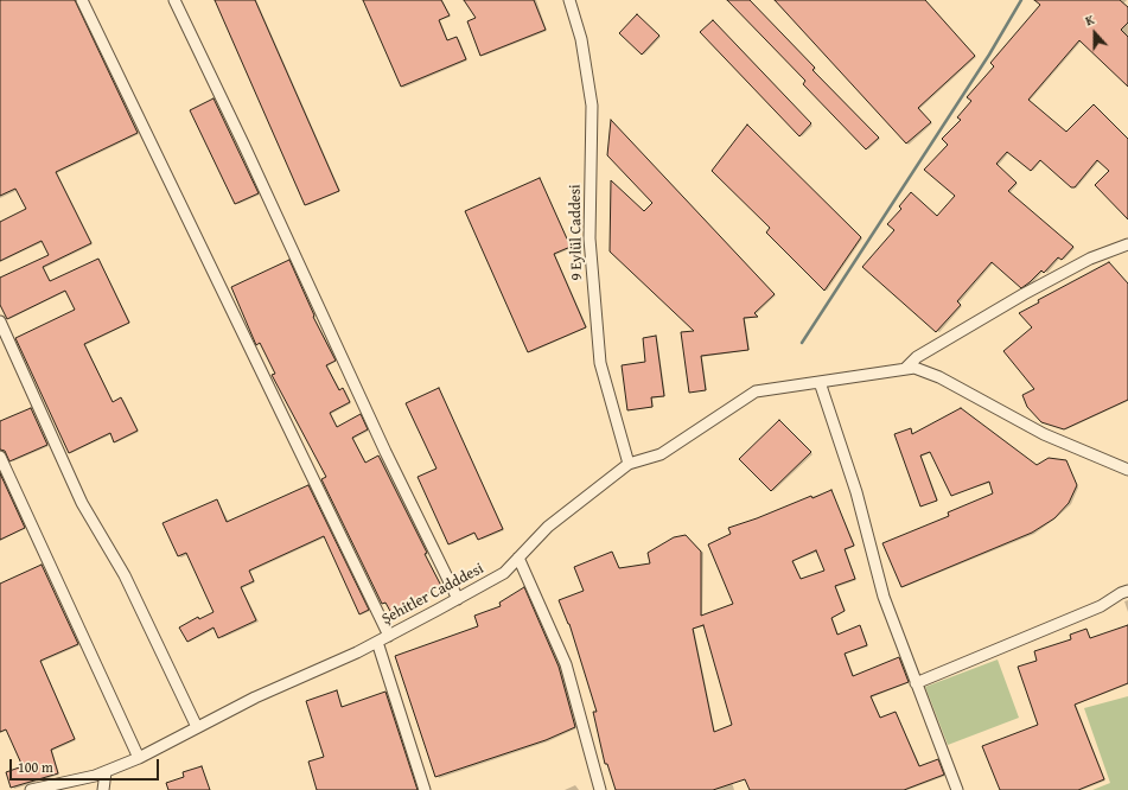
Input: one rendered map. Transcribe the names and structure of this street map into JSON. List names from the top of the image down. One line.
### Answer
{"streets":{"street":["9 Eylül Caddesi","Şehitler Cadddesi"]},"crossings":[["9 Eylül Caddesi","Şehitler Cadddesi"]],"scale_bar":"100 m","north":"top"}
